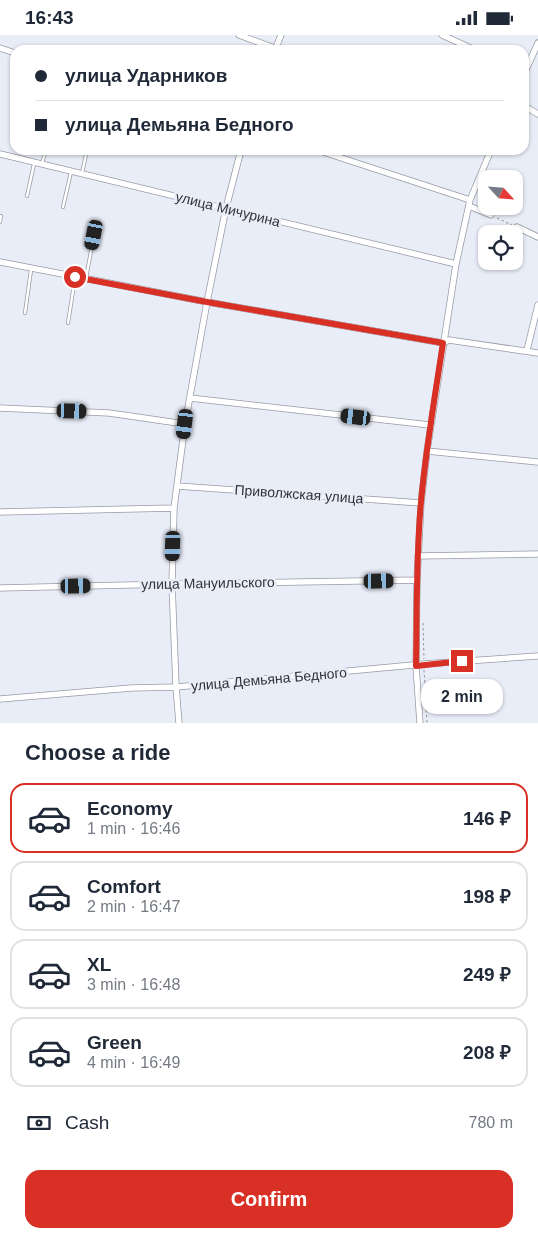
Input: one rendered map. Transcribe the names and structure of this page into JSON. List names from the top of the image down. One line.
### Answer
{"streets":{"street":["улица Мичурина","Приволжская улица","улица Мануильского","улица Демьяна Бедного"]},"north":"bottom right","page":{"status":"16:43","banner":["улица Ударников","улица Демьяна Бедного"],"bubble":"2 min","heading":"Choose a ride","list":[{"name":"Economy","note":"1 min · 16:46","value":"146 ₽"},{"name":"Comfort","note":"2 min · 16:47","value":"198 ₽"},{"name":"XL","note":"3 min · 16:48","value":"249 ₽"},{"name":"Green","note":"4 min · 16:49","value":"208 ₽"}],"pay":["Cash","780 m"],"buttons":"Confirm"}}
